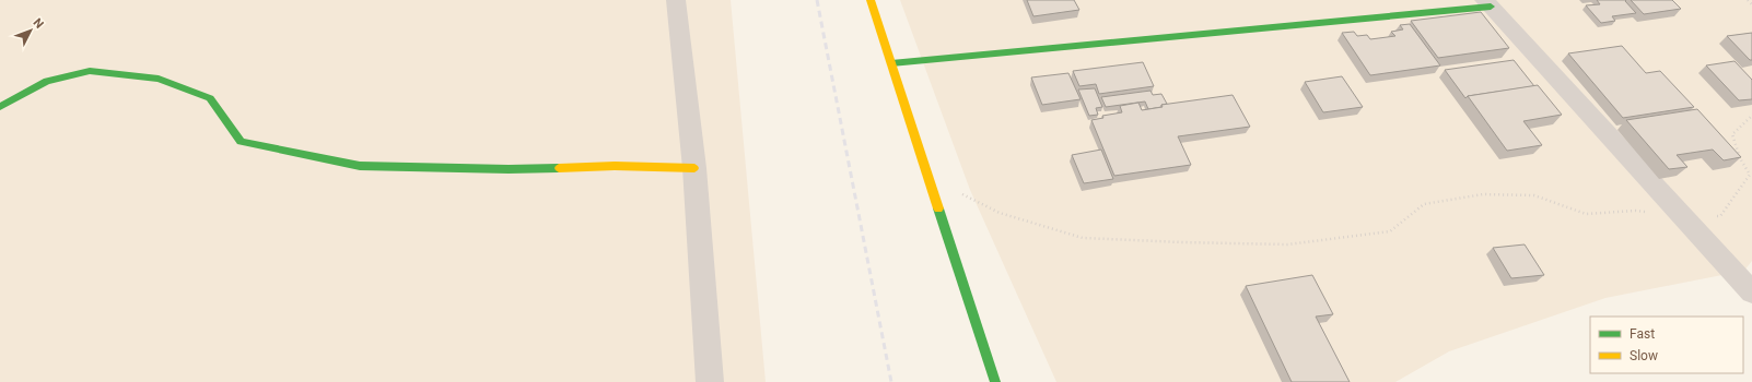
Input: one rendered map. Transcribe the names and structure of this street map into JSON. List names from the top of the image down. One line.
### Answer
{"legend":["Fast","Slow"],"north":"top right"}
